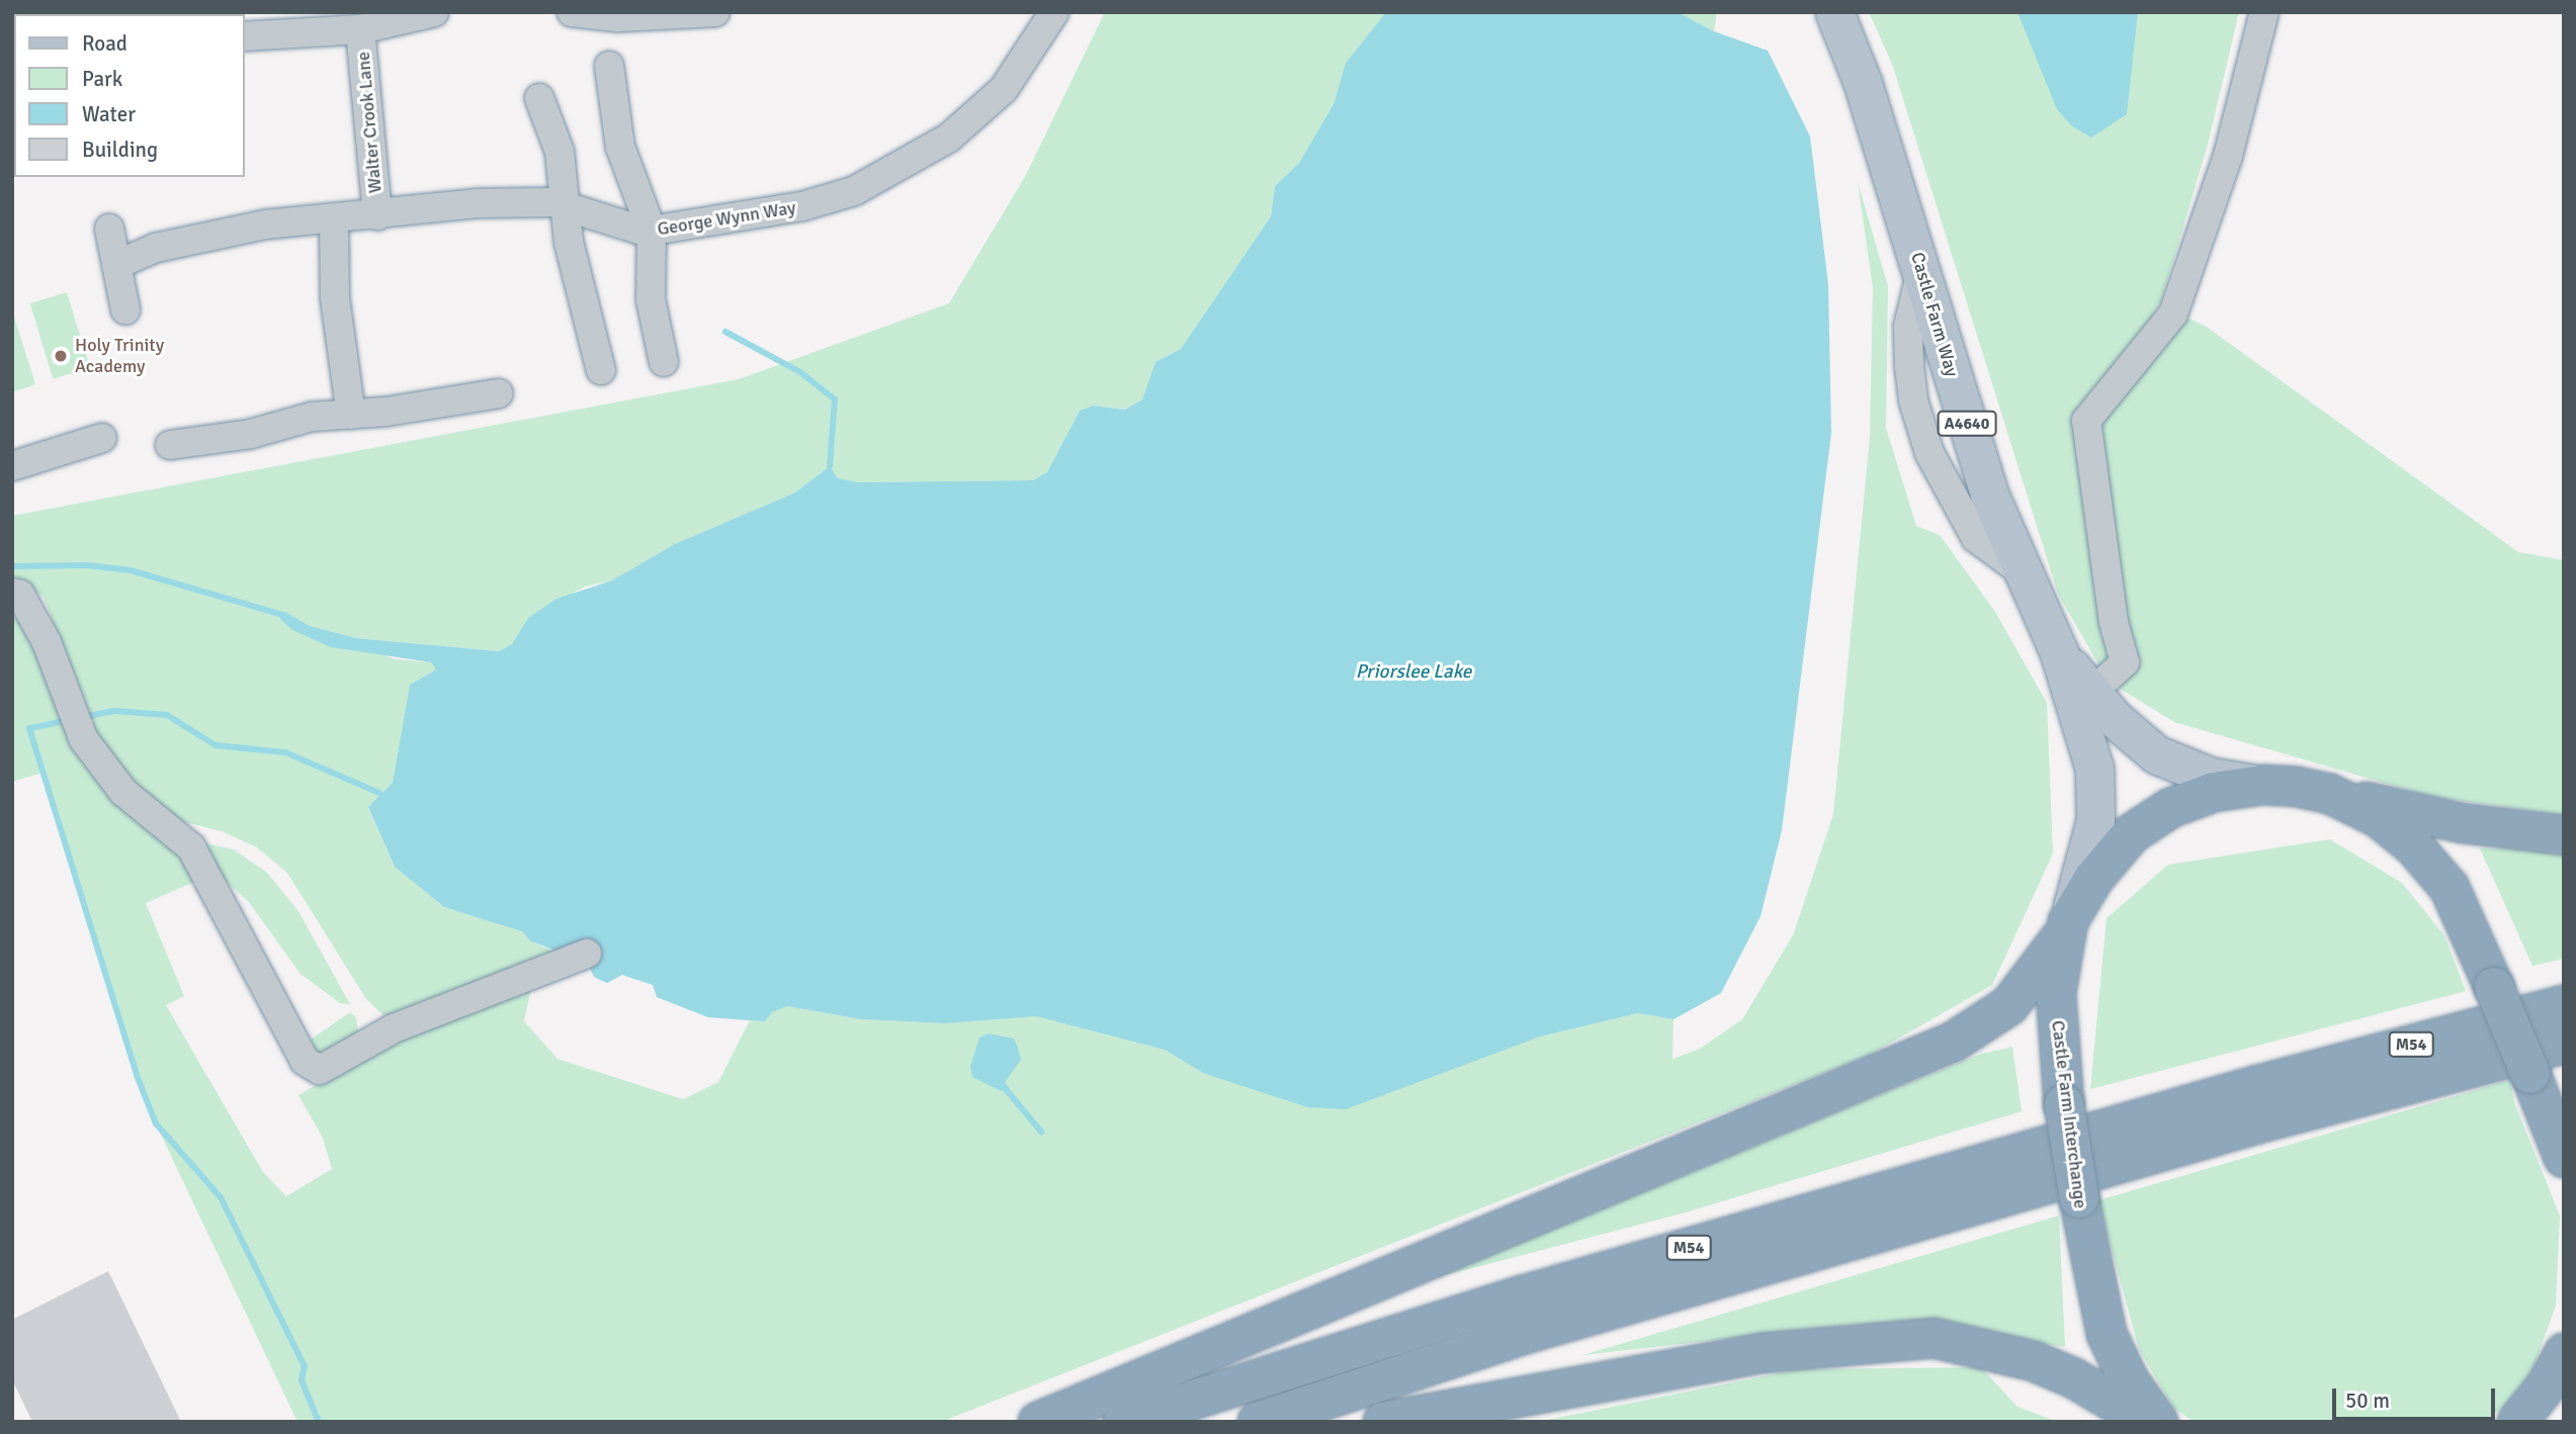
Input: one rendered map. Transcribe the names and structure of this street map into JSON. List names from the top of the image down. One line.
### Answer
{"streets":{"highway":["M54","Castle Farm Interchange"],"main road":["Castle Farm Way","A4640"],"street":["Walter Crook Lane","George Wynn Way"]},"crossings":[["Walter Crook Lane","George Wynn Way"],["Castle Farm Way","Castle Farm Interchange"]],"water":["Priorslee Lake"],"places":["Holy Trinity Academy"],"legend":["Road","Park","Water","Building"],"scale_bar":"50 m"}
